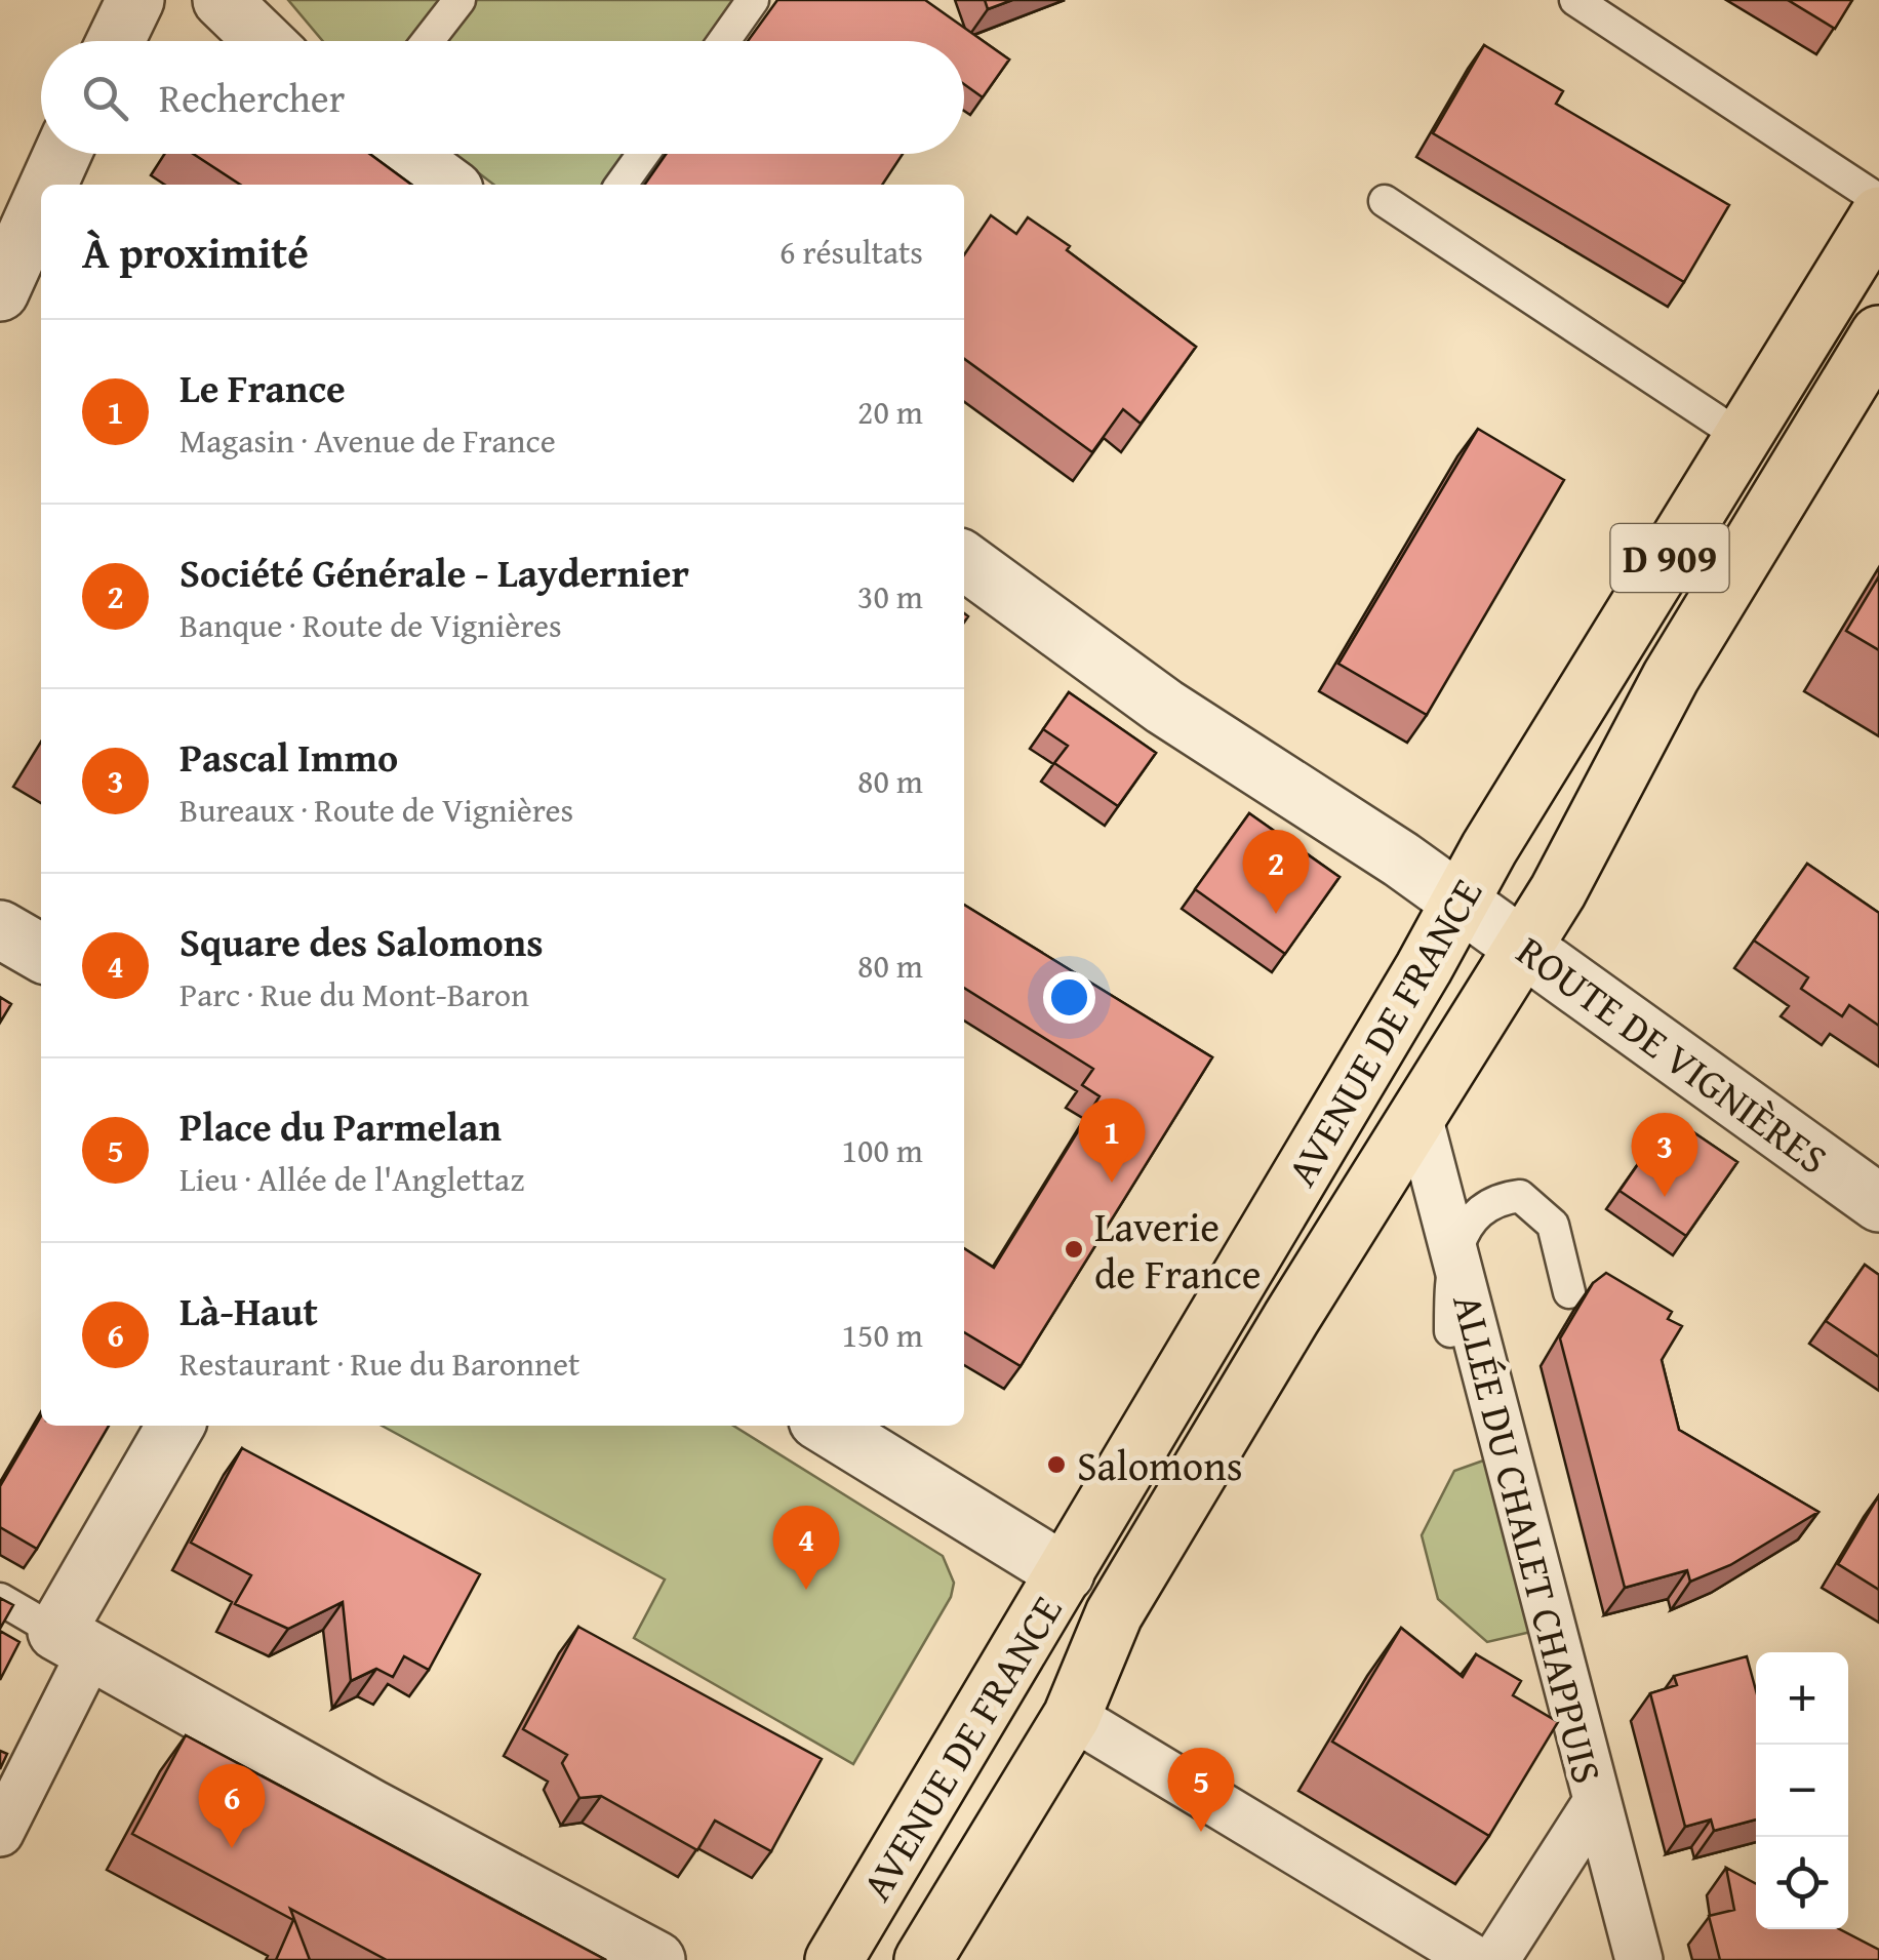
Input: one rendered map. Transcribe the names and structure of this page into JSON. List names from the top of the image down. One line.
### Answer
{"streets":{"main road":["D 909","AVENUE DE FRANCE"],"street":["ROUTE DE VIGNIÈRES","ALLÉE DU CHALET CHAPPUIS"]},"crossings":[["AVENUE DE FRANCE","ROUTE DE VIGNIÈRES"],["AVENUE DE FRANCE","ALLÉE DU CHALET CHAPPUIS"]],"places":["Laverie de France","Salomons"],"page":{"search":"Rechercher","heading":["À proximité","6 résultats"],"list":[{"mark":"1","name":"Le France","note":"Magasin · Avenue de France","value":"20 m"},{"mark":"2","name":"Société Générale - Laydernier","note":"Banque · Route de Vignières","value":"30 m"},{"mark":"3","name":"Pascal Immo","note":"Bureaux · Route de Vignières","value":"80 m"},{"mark":"4","name":"Square des Salomons","note":"Parc · Rue du Mont-Baron","value":"80 m"},{"mark":"5","name":"Place du Parmelan","note":"Lieu · Allée de l'Anglettaz","value":"100 m"},{"mark":"6","name":"Là-Haut","note":"Restaurant · Rue du Baronnet","value":"150 m"}],"pins":["2","1","3","4","5","6"],"map_buttons":["+","−"]}}
